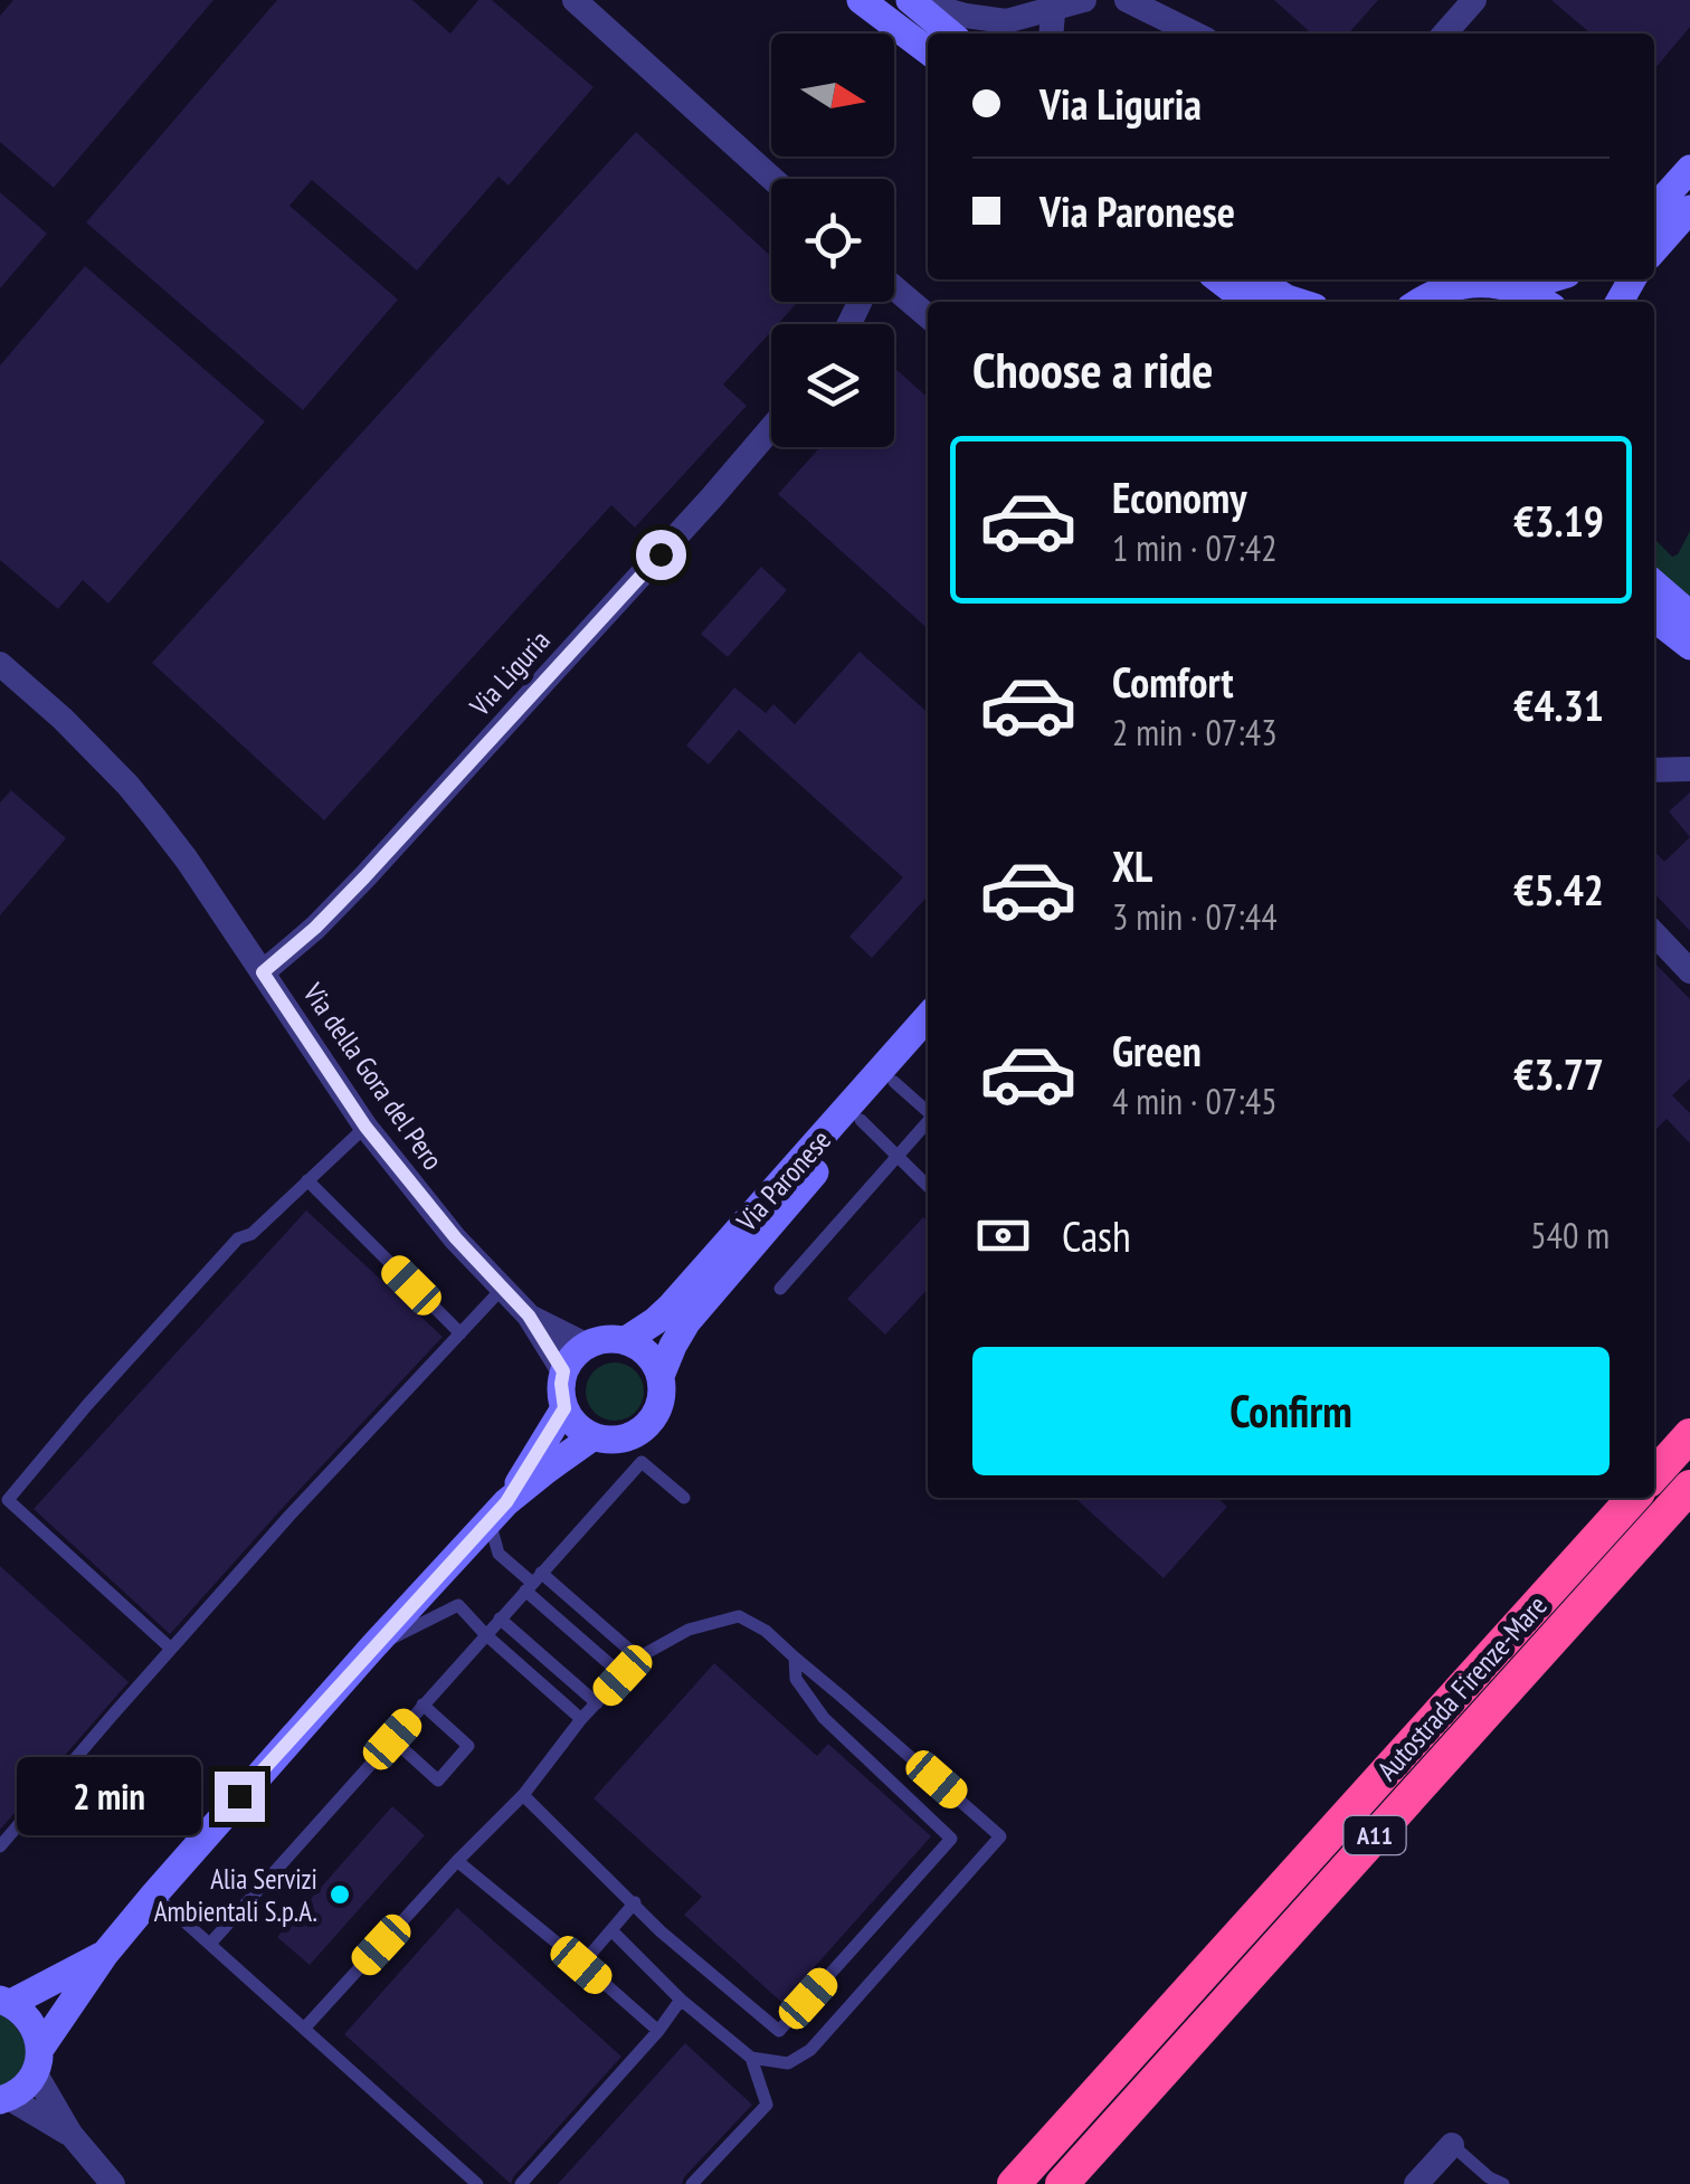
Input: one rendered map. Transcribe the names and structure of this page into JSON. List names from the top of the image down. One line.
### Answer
{"streets":{"highway":["Autostrada Firenze-Mare","A11"],"main road":["Via Paronese"],"street":["Via Liguria","Via della Gora del Pero"]},"crossings":[["Via Liguria","Via della Gora del Pero"],["Via della Gora del Pero","Via Paronese"]],"places":["Alia Servizi Ambientali S.p.A."],"north":"right","page":{"banner":["Via Liguria","Via Paronese"],"heading":"Choose a ride","list":[{"name":"Economy","note":"1 min · 07:42","value":"€3.19"},{"name":"Comfort","note":"2 min · 07:43","value":"€4.31"},{"name":"XL","note":"3 min · 07:44","value":"€5.42"},{"name":"Green","note":"4 min · 07:45","value":"€3.77"}],"pay":["Cash","540 m"],"buttons":"Confirm","bubble":"2 min"}}
